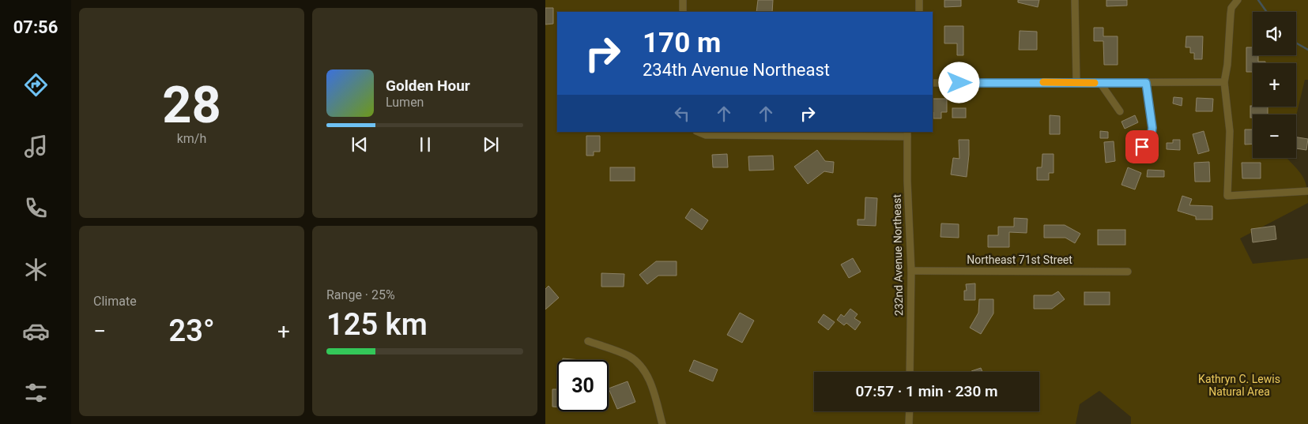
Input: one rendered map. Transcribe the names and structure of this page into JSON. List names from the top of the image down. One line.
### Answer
{"streets":{"street":["232nd Avenue Northeast","Northeast 71st Street"]},"crossings":[["232nd Avenue Northeast","Northeast 71st Street"]],"parks":["Kathryn C. Lewis Natural Area"],"page":{"tabs":"07:56","tile":[["28","km/h"],"Climate",["Range · 25%","125 km"]],"map_buttons":["+","−"],"turn":["170 m","234th Avenue Northeast"],"song":["Golden Hour","Lumen"],"heat":["−","23°","+"],"limit":"30","trip":"07:57 · 1 min · 230 m"}}
